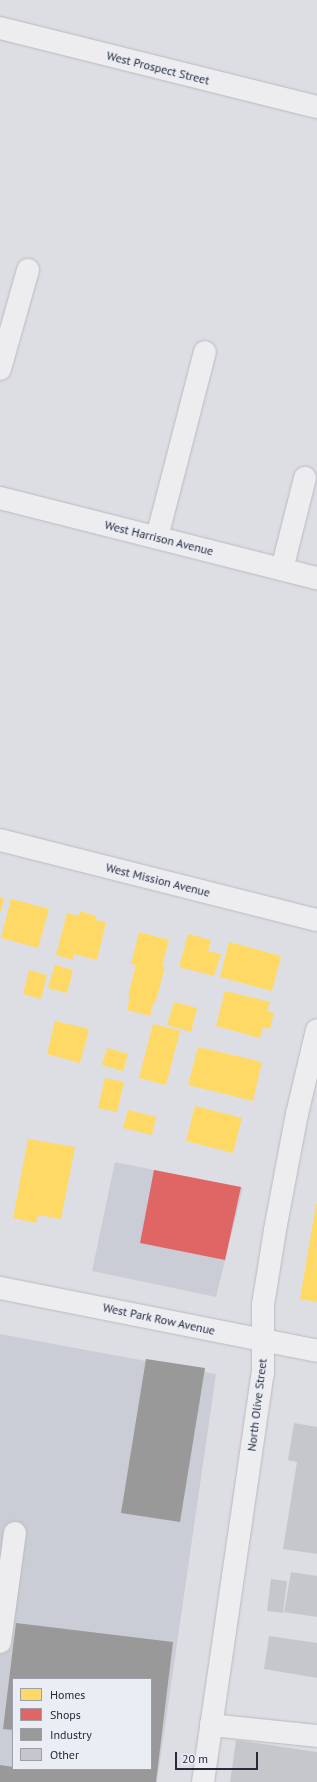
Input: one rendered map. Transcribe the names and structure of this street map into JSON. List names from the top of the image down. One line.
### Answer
{"streets":{"street":["West Prospect Street","West Harrison Avenue","West Mission Avenue","West Park Row Avenue","North Olive Street"]},"crossings":[["West Park Row Avenue","North Olive Street"]],"legend":["Homes","Shops","Industry","Other"],"scale_bar":"20 m"}
